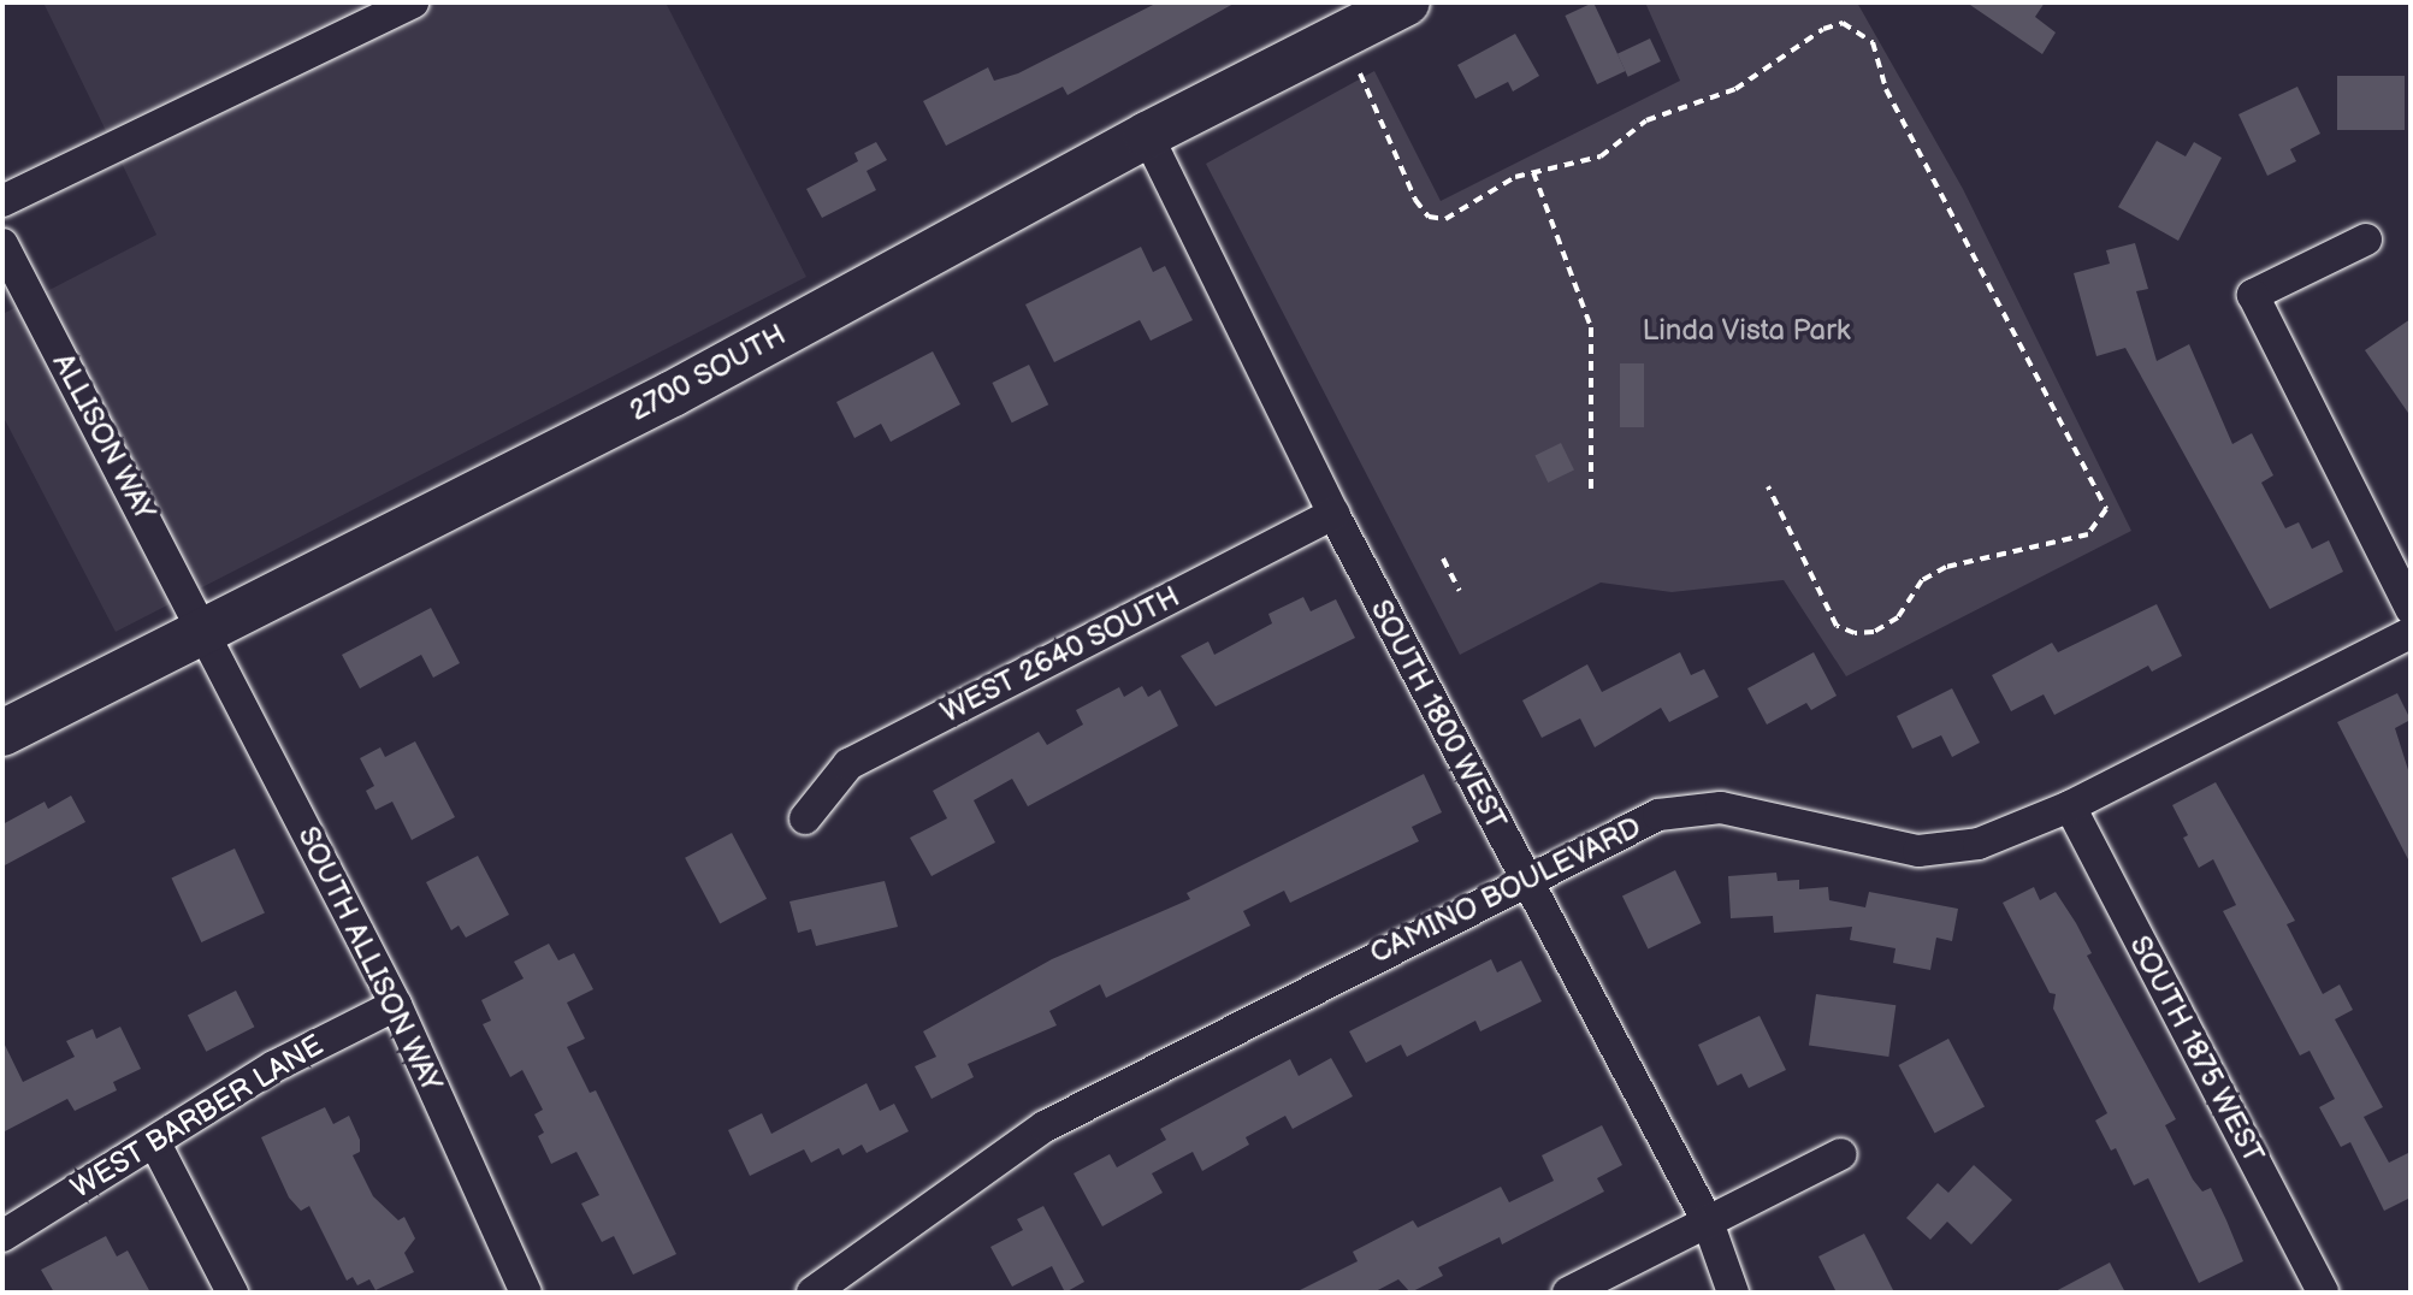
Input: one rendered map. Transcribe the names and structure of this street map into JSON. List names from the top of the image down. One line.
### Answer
{"streets":{"main road":["2700 SOUTH"],"street":["ALLISON WAY","WEST 2640 SOUTH","SOUTH 1800 WEST","CAMINO BOULEVARD","SOUTH ALLISON WAY","SOUTH 1875 WEST","WEST BARBER LANE"]},"crossings":[["2700 SOUTH","ALLISON WAY"],["2700 SOUTH","SOUTH 1800 WEST"],["2700 SOUTH","SOUTH ALLISON WAY"],["ALLISON WAY","SOUTH ALLISON WAY"],["WEST 2640 SOUTH","SOUTH 1800 WEST"],["SOUTH 1800 WEST","CAMINO BOULEVARD"],["CAMINO BOULEVARD","SOUTH 1875 WEST"],["SOUTH ALLISON WAY","WEST BARBER LANE"]],"parks":["Linda Vista Park"]}
